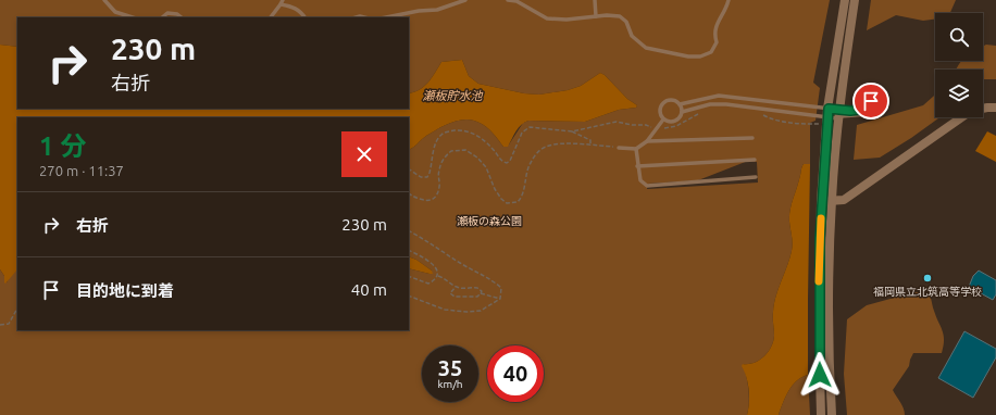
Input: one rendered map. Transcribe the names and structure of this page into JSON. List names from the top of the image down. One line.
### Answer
{"water":["瀬板貯水池"],"parks":["瀬板の森公園"],"places":["福岡県立北筑高等学校"],"page":{"turn":["230 m","右折"],"heading":["1 分","270 m · 11:37"],"list":[{"name":"右折","value":"230 m"},{"name":"目的地に到着","value":"40 m"}],"speed":"35 km/h","limit":"40"}}
